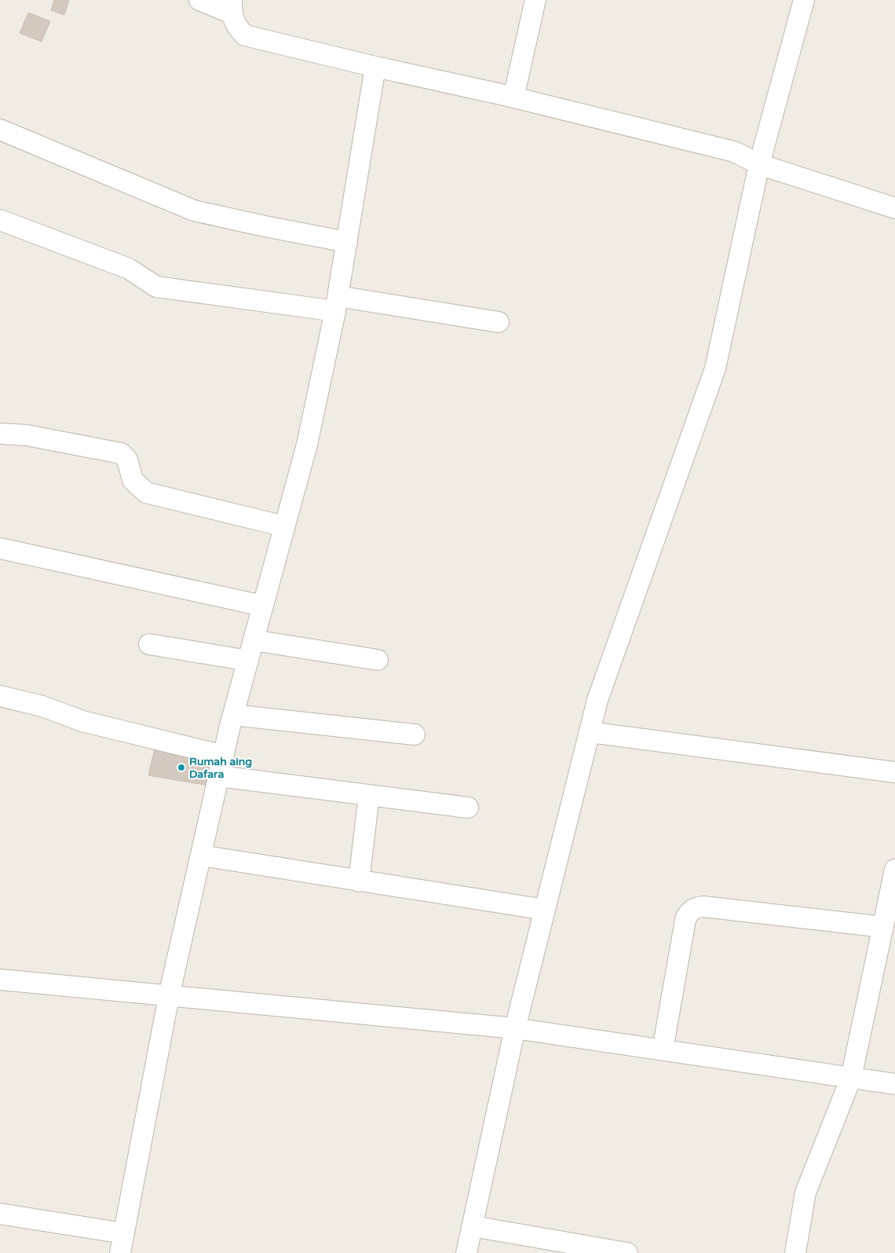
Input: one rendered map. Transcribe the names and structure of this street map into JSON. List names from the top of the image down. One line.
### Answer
{"places":["Rumah aing Dafara"]}
